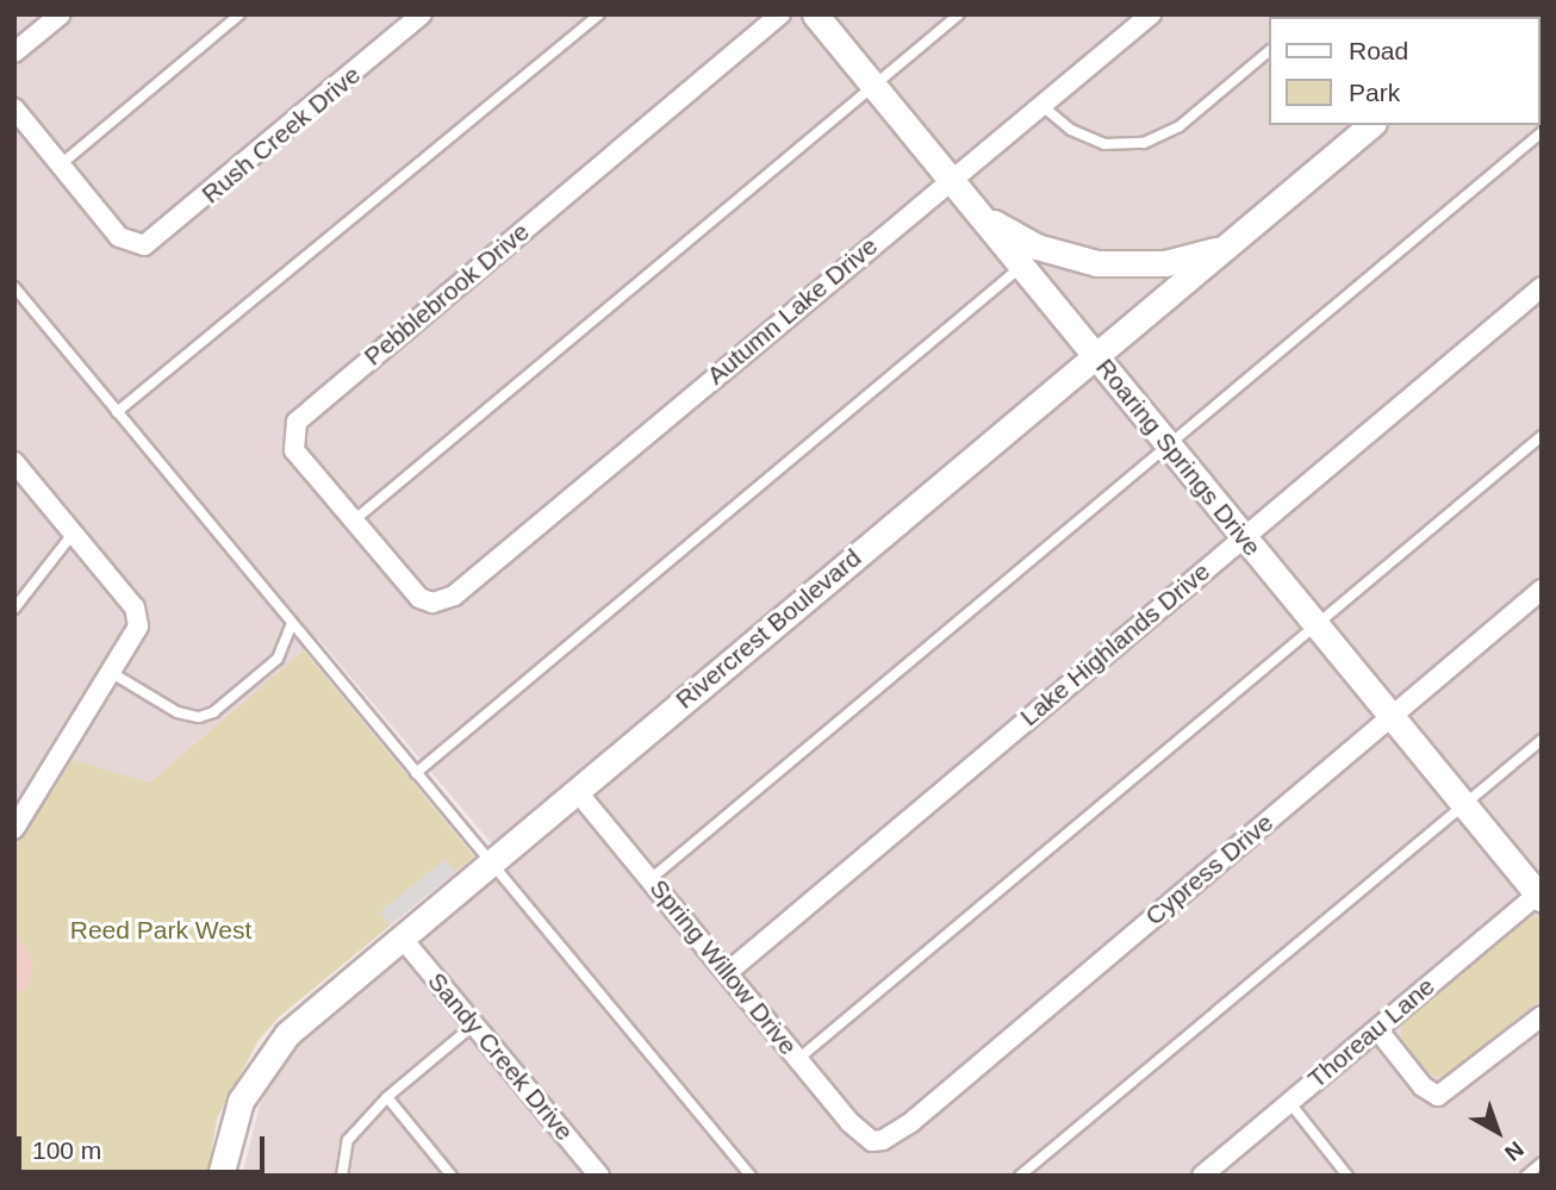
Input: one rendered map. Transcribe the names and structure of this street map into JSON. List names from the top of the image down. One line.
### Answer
{"streets":{"street":["Rush Creek Drive","Pebblebrook Drive","Autumn Lake Drive","Roaring Springs Drive","Rivercrest Boulevard","Lake Highlands Drive","Cypress Drive","Spring Willow Drive","Thoreau Lane","Sandy Creek Drive"]},"crossings":[["Pebblebrook Drive","Autumn Lake Drive"],["Autumn Lake Drive","Roaring Springs Drive"],["Roaring Springs Drive","Rivercrest Boulevard"],["Roaring Springs Drive","Lake Highlands Drive"],["Roaring Springs Drive","Cypress Drive"],["Roaring Springs Drive","Thoreau Lane"],["Rivercrest Boulevard","Spring Willow Drive"],["Rivercrest Boulevard","Sandy Creek Drive"],["Lake Highlands Drive","Spring Willow Drive"],["Cypress Drive","Spring Willow Drive"]],"parks":["Reed Park West"],"legend":["Road","Park"],"scale_bar":"100 m","north":"bottom right"}
